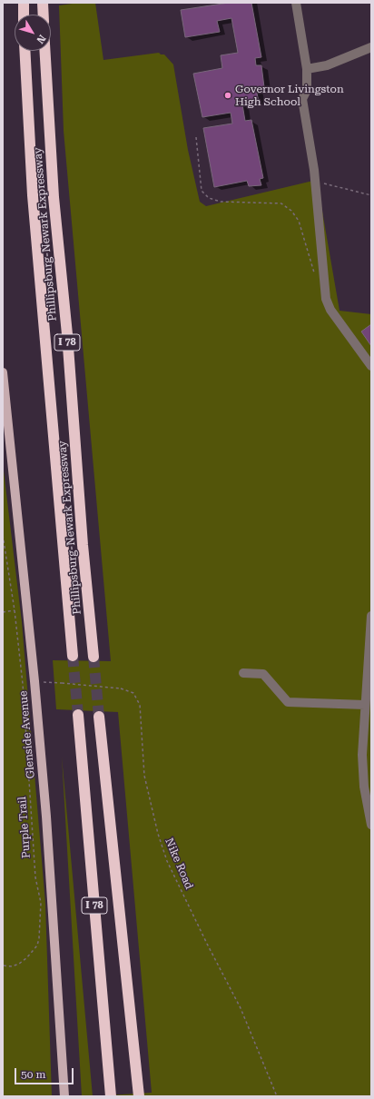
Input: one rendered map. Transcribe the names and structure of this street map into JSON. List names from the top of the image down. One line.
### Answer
{"streets":{"highway":["Phillipsburg-Newark Expressway","I 78"],"main road":["Glenside Avenue"],"path":["Purple Trail","Nike Road"]},"crossings":[["Glenside Avenue","Nike Road"]],"places":["Governor Livingston High School"],"scale_bar":"50 m","north":"bottom right"}
